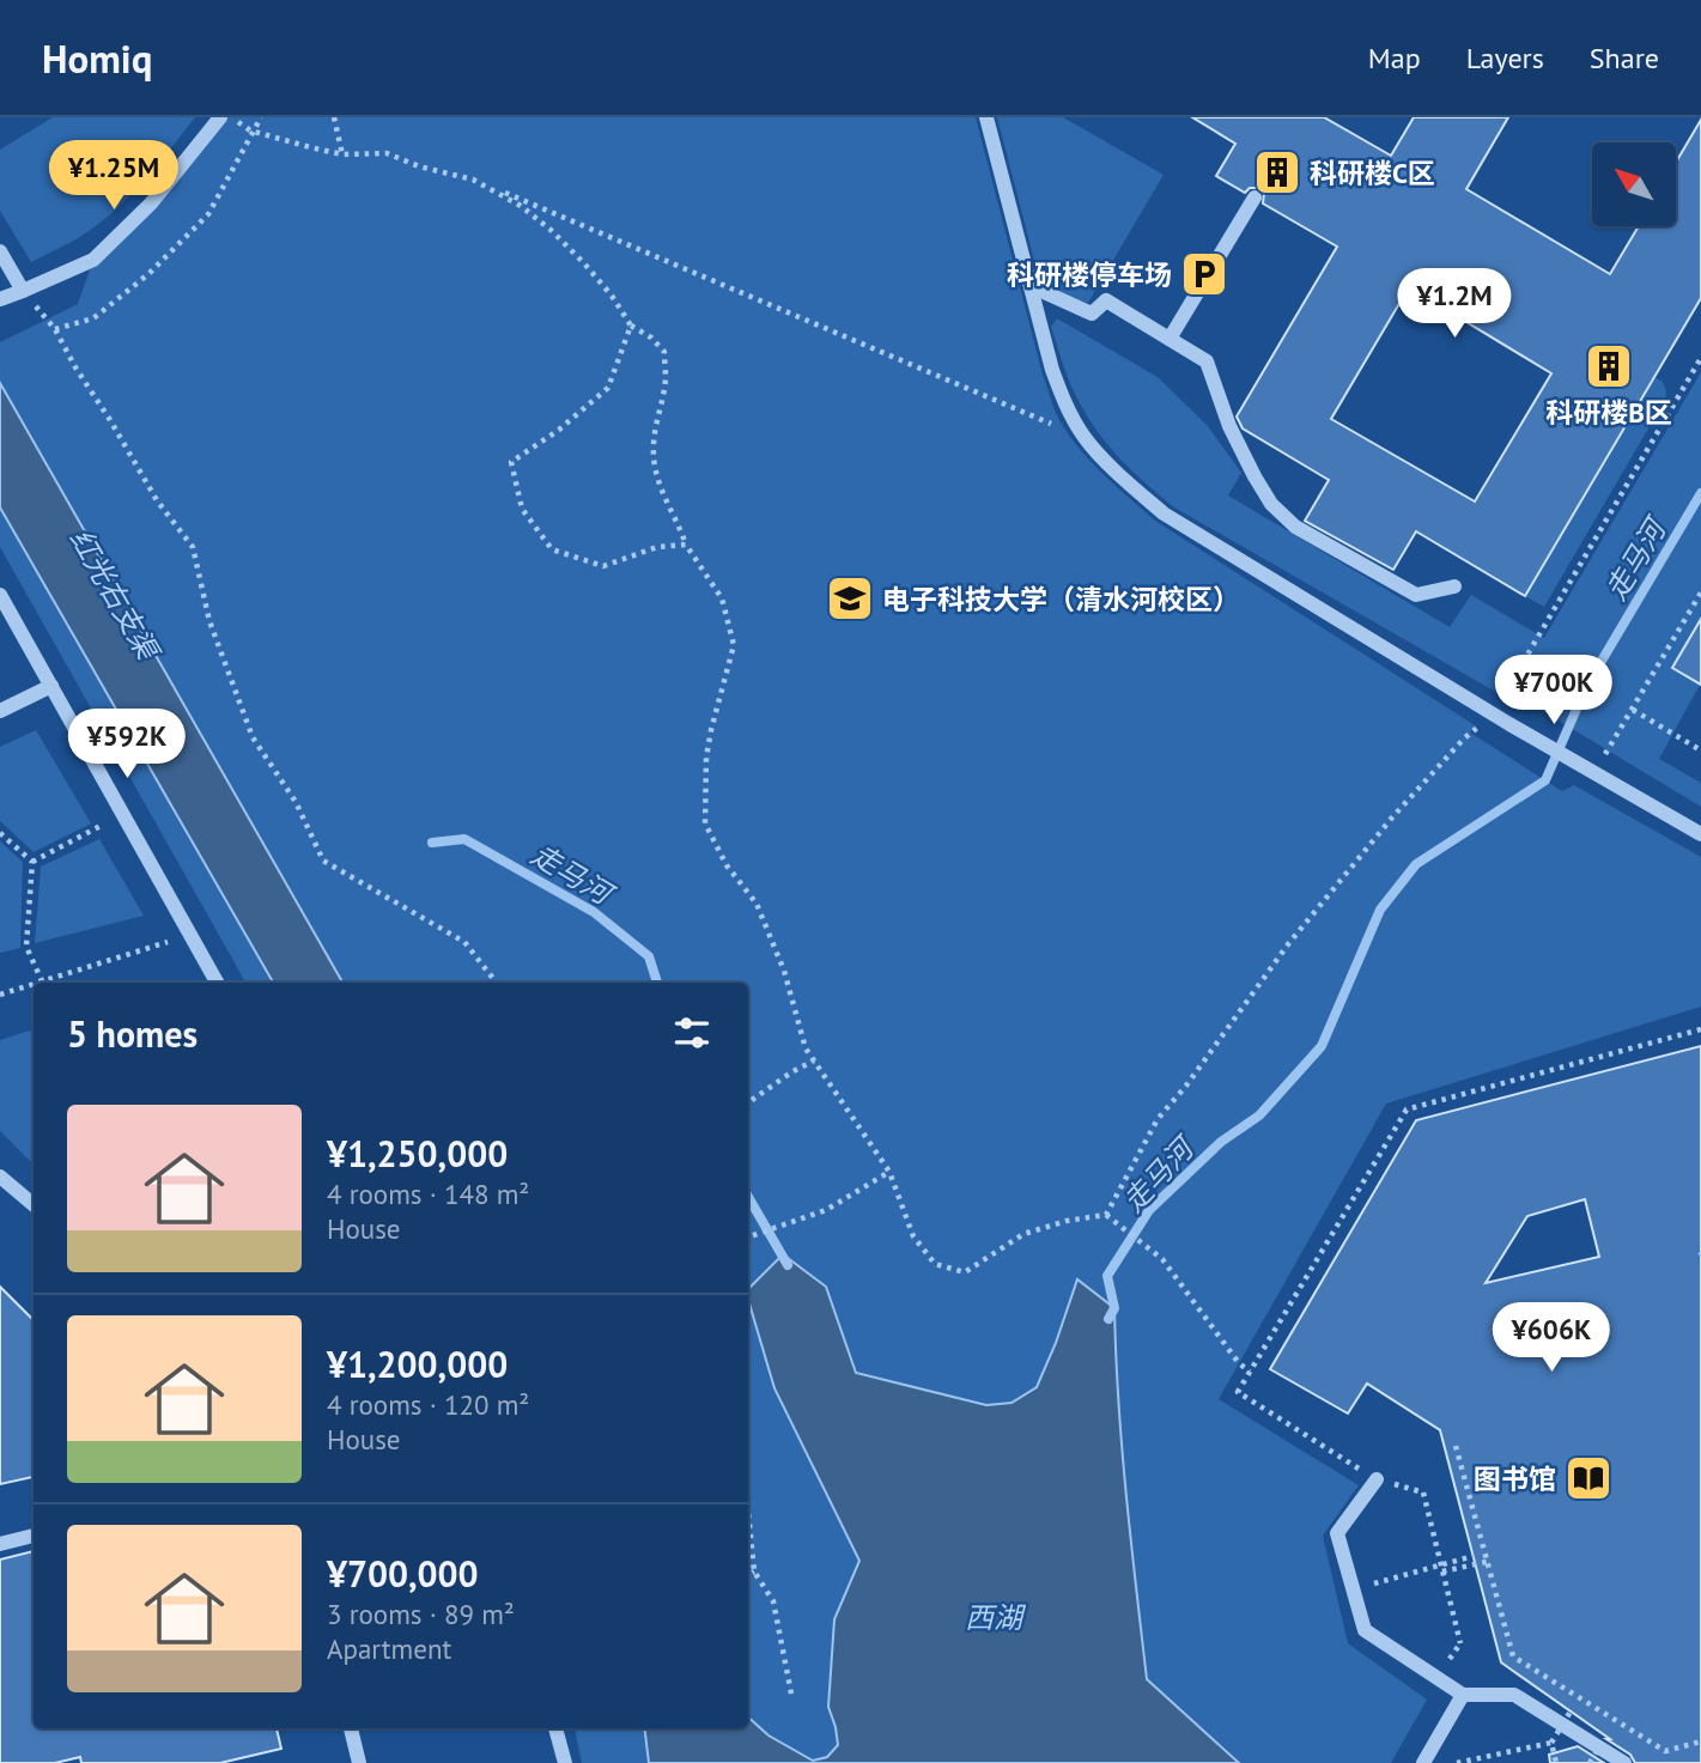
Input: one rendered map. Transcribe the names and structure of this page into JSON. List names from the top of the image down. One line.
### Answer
{"water":["走马河","红光右支渠","西湖"],"places":{"building":["科研楼C区","科研楼B区"],"parking":["科研楼停车场"],"school or university":["电子科技大学（清水河校区）"],"library":["图书馆"]},"north":"top left","page":{"header":"Homiq","nav":["Map","Layers","Share"],"price":["¥1.25M","¥1.2M","¥700K","¥592K","¥606K"],"heading":"5 homes","list":[{"name":"¥1,250,000","note":"4 rooms · 148 m² · House"},{"name":"¥1,200,000","note":"4 rooms · 120 m² · House"},{"name":"¥700,000","note":"3 rooms · 89 m² · Apartment"}]}}
